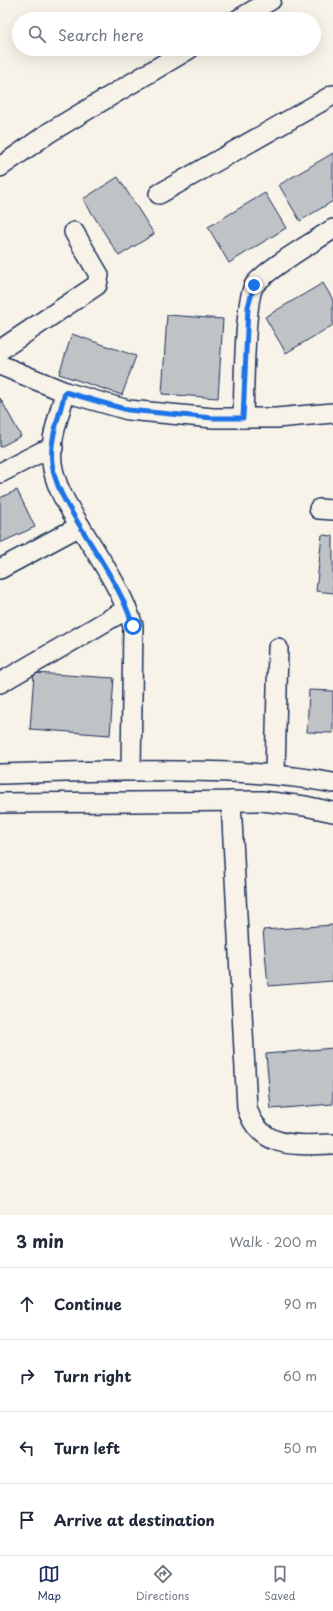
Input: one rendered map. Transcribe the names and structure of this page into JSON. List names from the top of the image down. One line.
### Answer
{"page":{"search":"Search here","heading":["3 min","Walk · 200 m"],"list":[["Continue","90 m"],["Turn right","60 m"],["Turn left","50 m"],"Arrive at destination"],"nav":["Map","Directions","Saved"]}}
